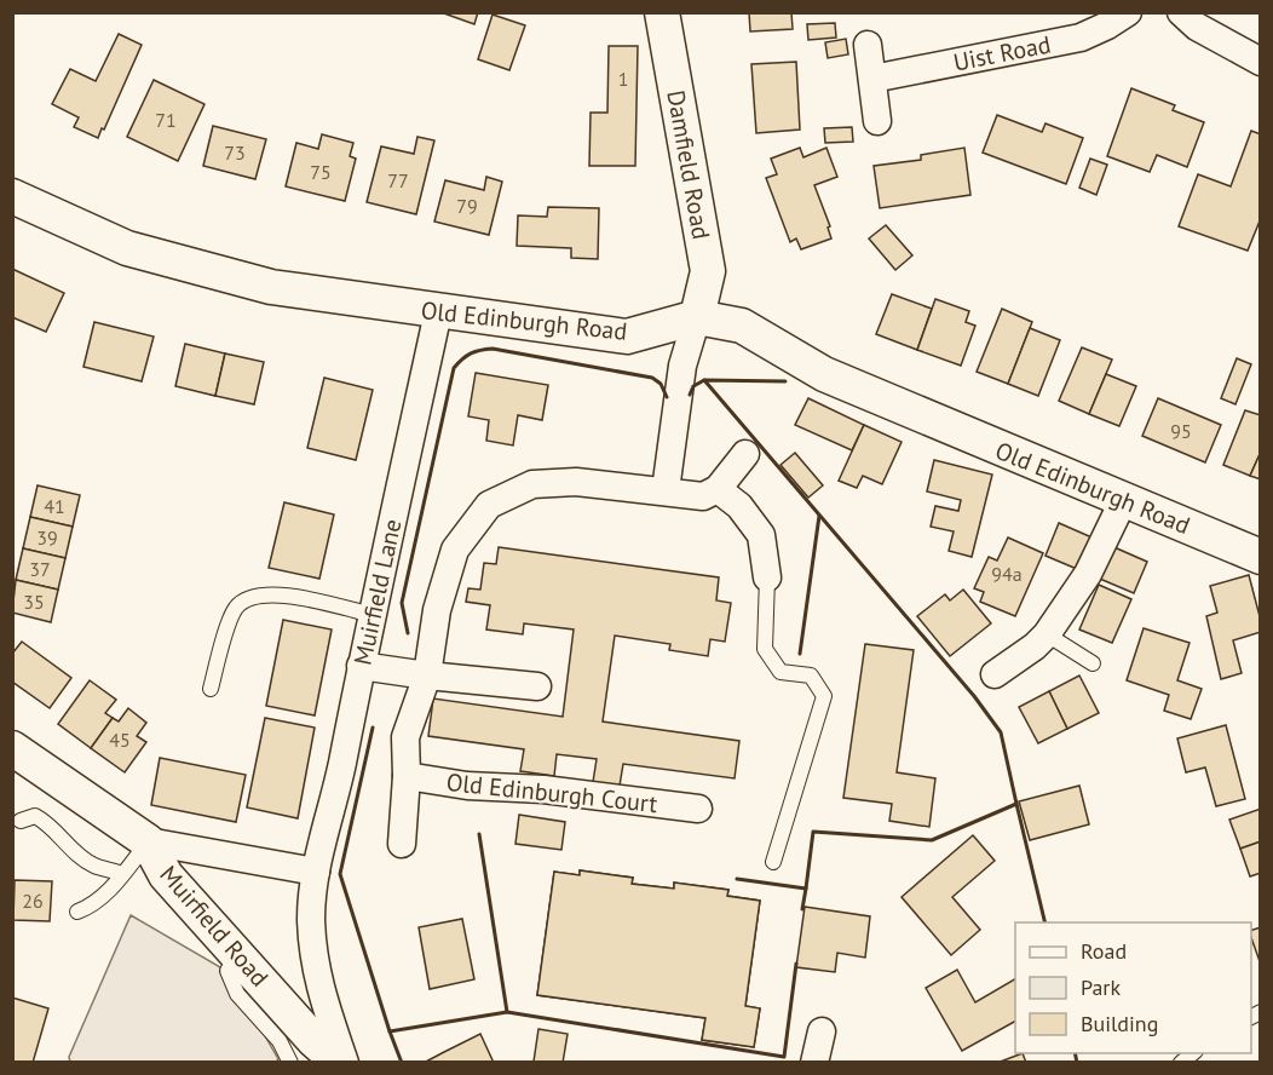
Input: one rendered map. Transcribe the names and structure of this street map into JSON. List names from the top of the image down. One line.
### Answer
{"streets":{"street":["Uist Road","Damfield Road","Old Edinburgh Road","Muirfield Lane","Old Edinburgh Court","Muirfield Road"]},"crossings":[["Damfield Road","Old Edinburgh Road"],["Old Edinburgh Road","Muirfield Lane"]],"house_numbers":["1","71","73","75","77","79","95","41","39","37","94a","35","45","26"],"legend":["Road","Park","Building"]}
